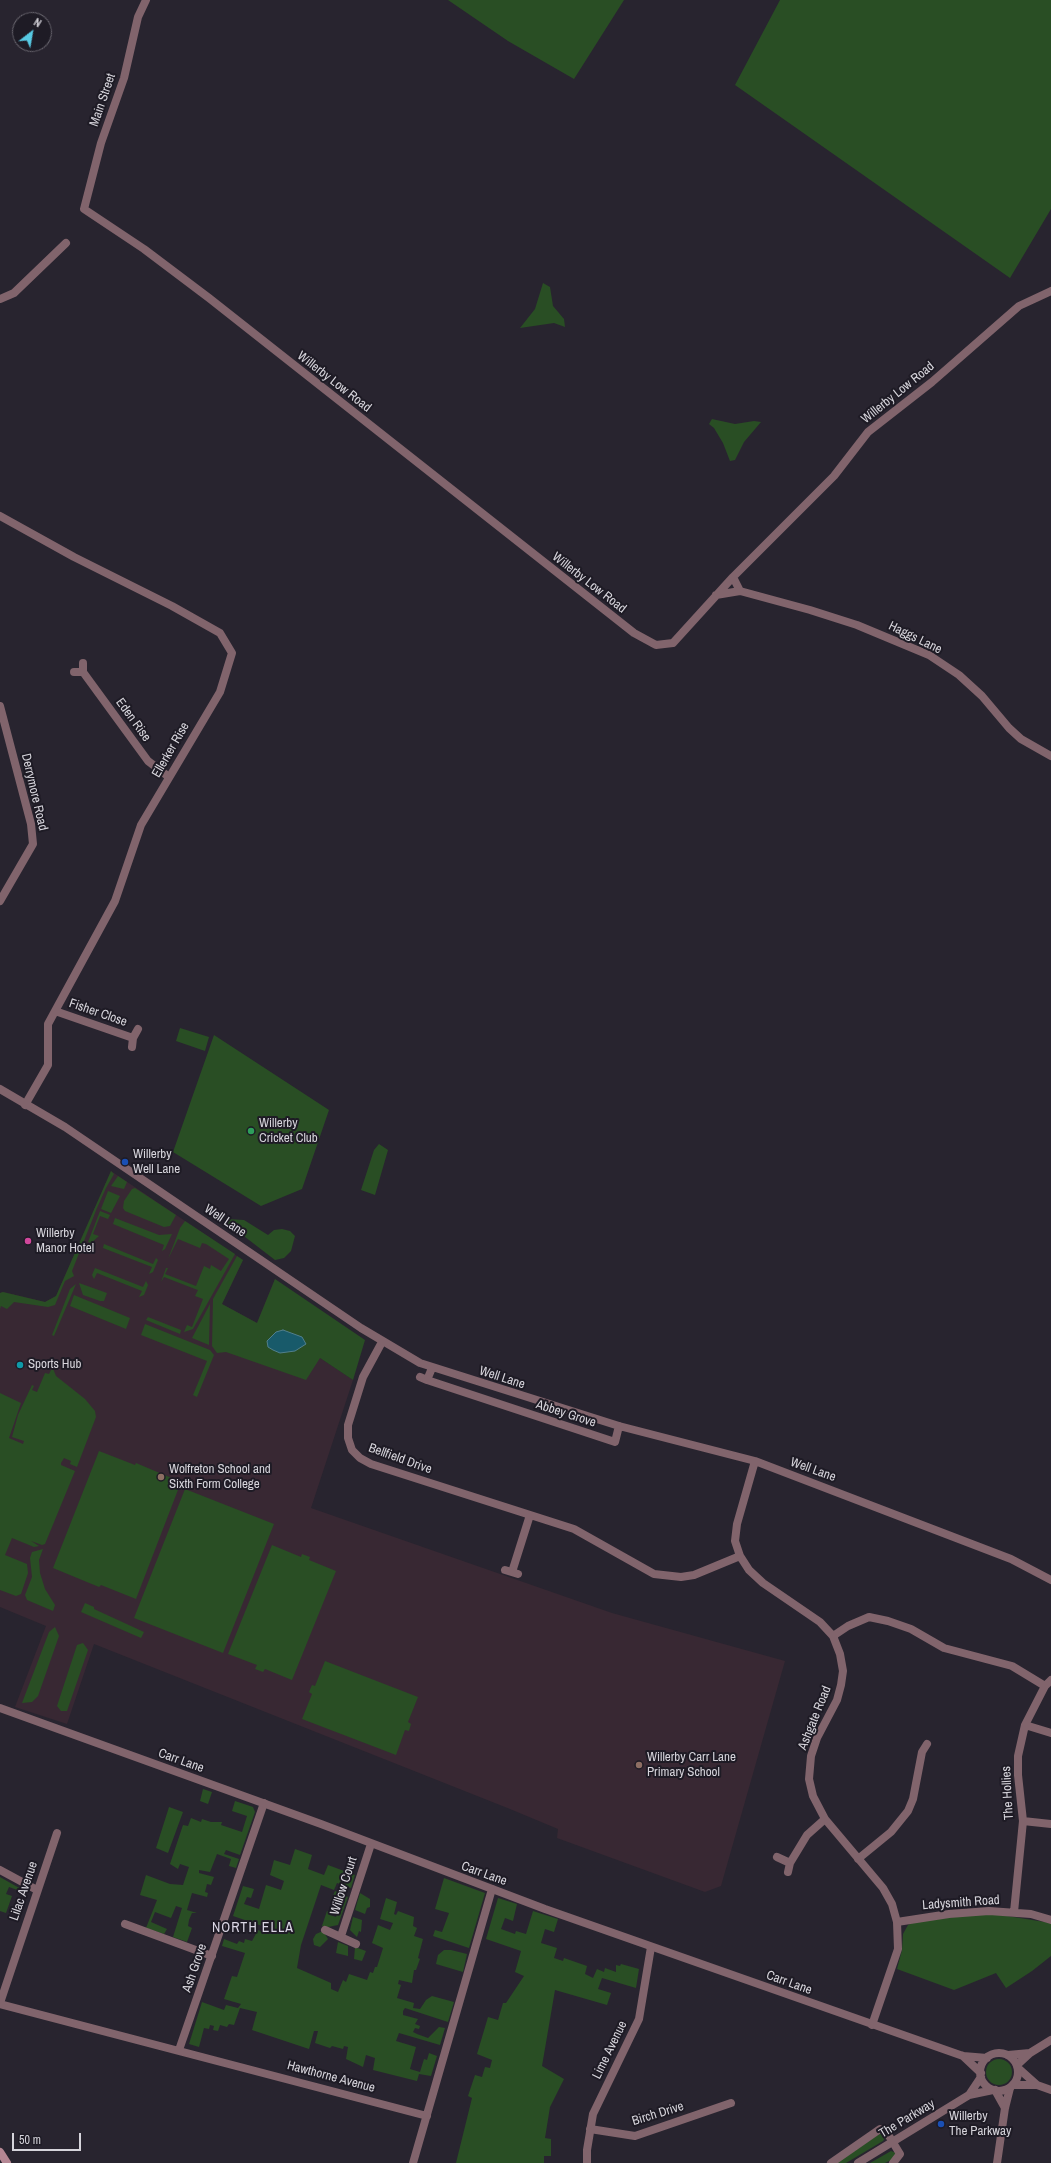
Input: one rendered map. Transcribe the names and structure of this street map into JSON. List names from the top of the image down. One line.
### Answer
{"streets":{"street":["Main Street","Willerby Low Road","Haggs Lane","Eden Rise","Ellerker Rise","Derrymore Road","Fisher Close","Well Lane","Abbey Grove","Bellfield Drive","Ashgate Road","Carr Lane","The Hollies","Willow Court","Lilac Avenue","Ladysmith Road","Ash Grove","Lime Avenue","Hawthorne Avenue","Birch Drive","The Parkway"]},"crossings":[["Main Street","Willerby Low Road"],["Willerby Low Road","Haggs Lane"],["Eden Rise","Ellerker Rise"],["Ellerker Rise","Fisher Close"],["Ellerker Rise","Well Lane"],["Well Lane","Abbey Grove"],["Well Lane","Bellfield Drive"],["Well Lane","Ashgate Road"],["Bellfield Drive","Ashgate Road"],["Ashgate Road","Carr Lane"],["Ashgate Road","Ladysmith Road"],["Carr Lane","Willow Court"],["Carr Lane","Ash Grove"],["Carr Lane","Lime Avenue"],["Carr Lane","The Parkway"],["The Hollies","Ladysmith Road"],["Lilac Avenue","Hawthorne Avenue"],["Ash Grove","Hawthorne Avenue"],["Lime Avenue","Birch Drive"]],"districts":["NORTH ELLA"],"places":["Willerby Cricket Club","Willerby Well Lane","Willerby Manor Hotel","Sports Hub","Wolfreton School and Sixth Form College","Willerby Carr Lane Primary School","Willerby The Parkway"],"scale_bar":"50 m","north":"top right"}
